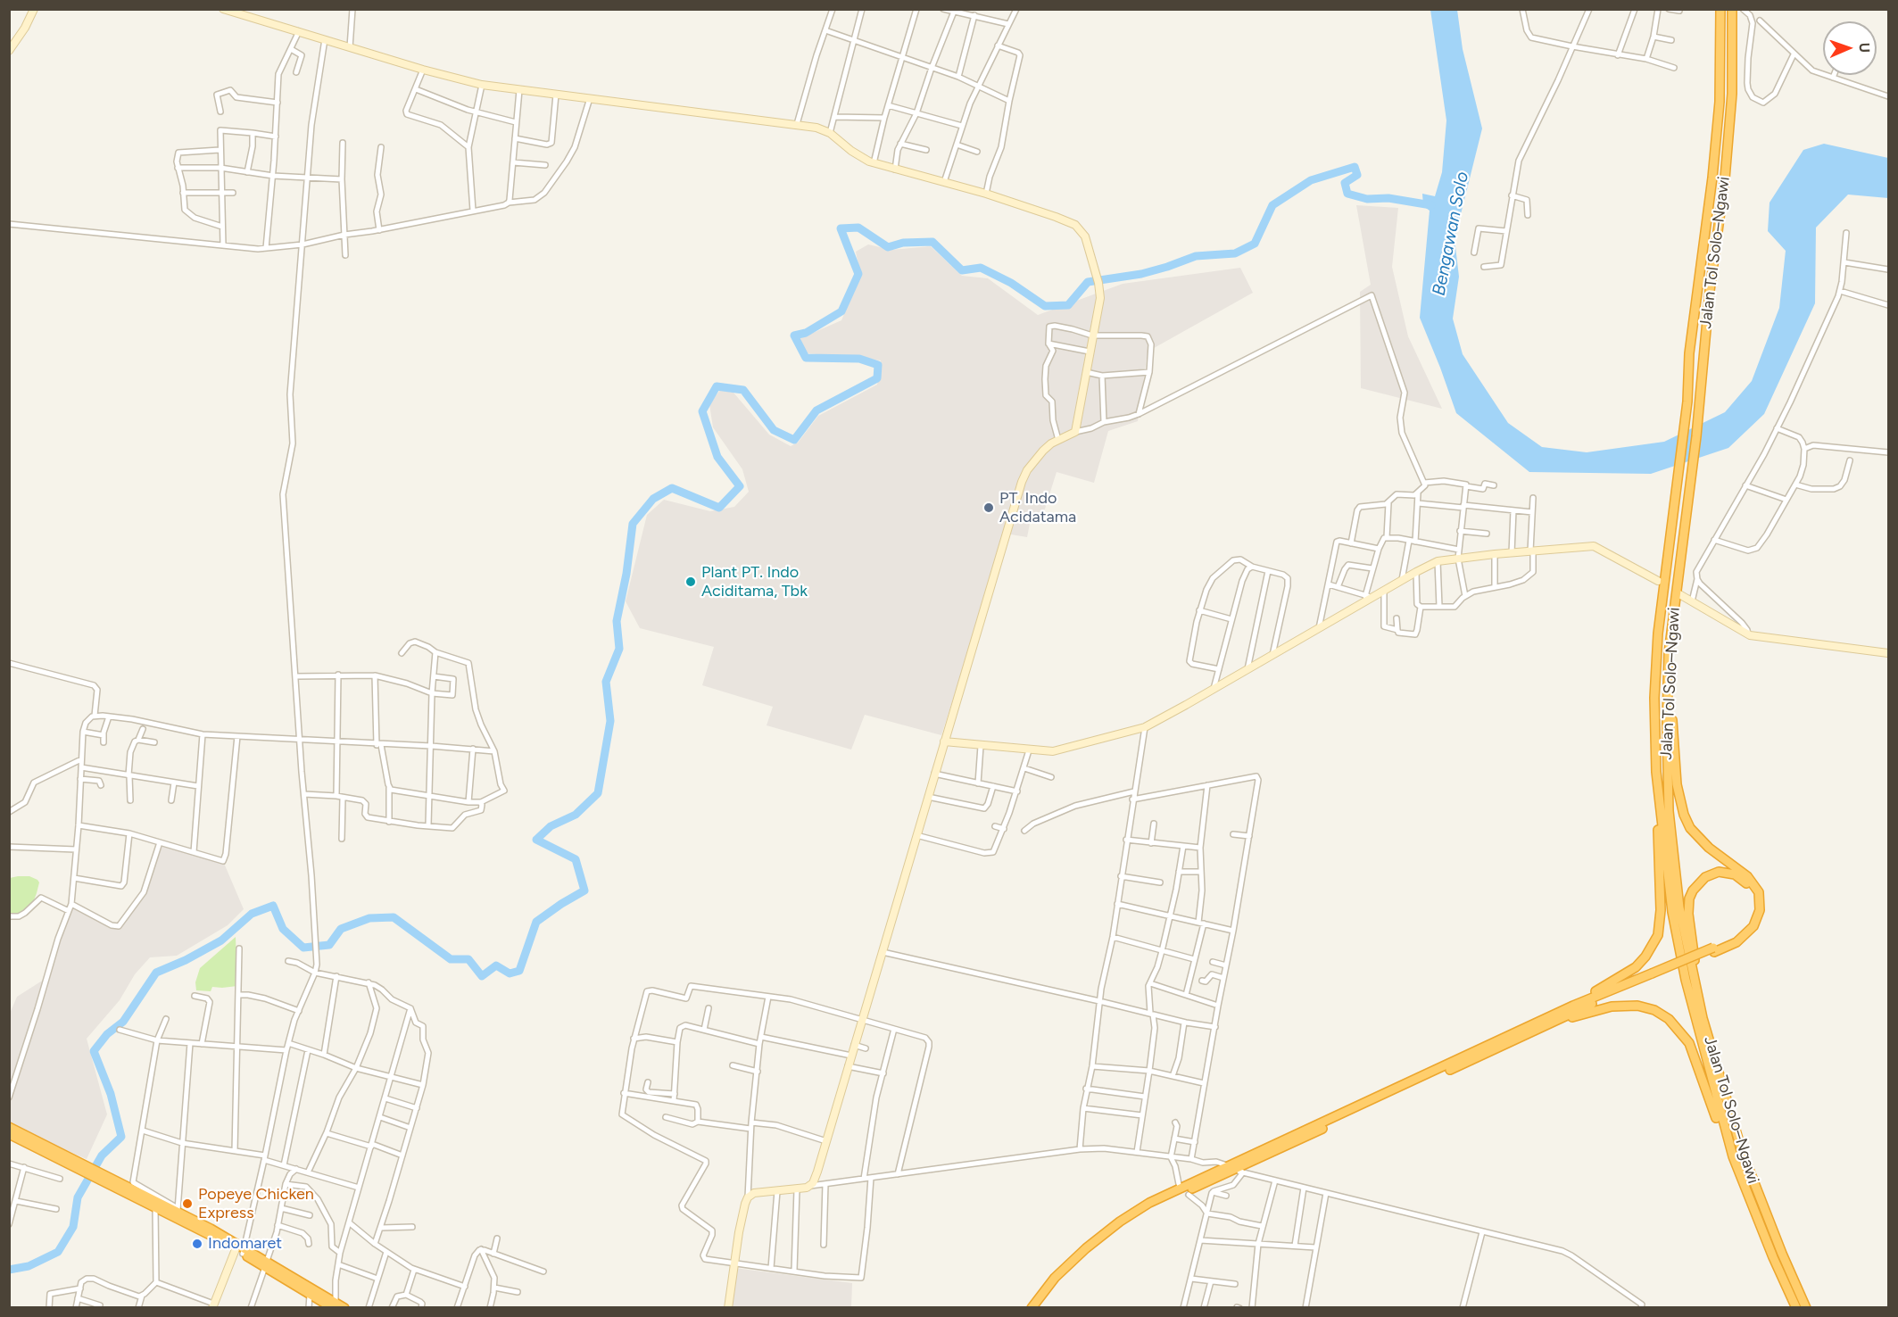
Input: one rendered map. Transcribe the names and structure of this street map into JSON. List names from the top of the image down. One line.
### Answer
{"streets":{"highway":["Jalan Tol Solo–Ngawi"]},"water":["Bengawan Solo"],"places":["PT. Indo Acidatama","Plant PT. Indo Aciditama, Tbk","Popeye Chicken Express","Indomaret"],"north":"right"}
